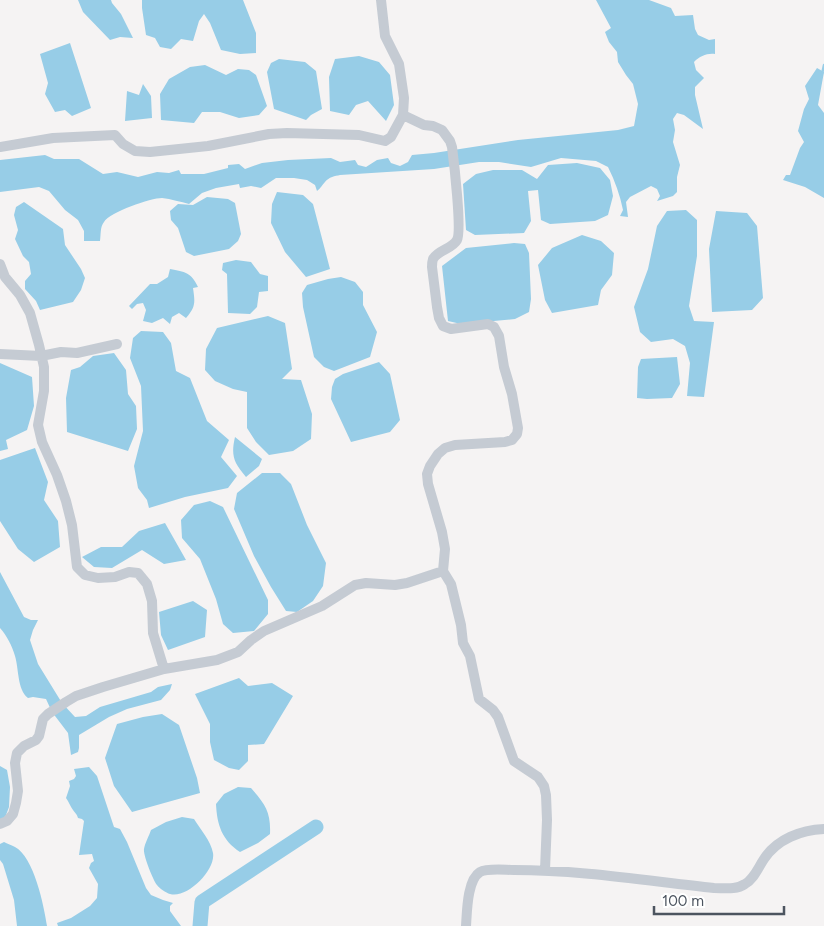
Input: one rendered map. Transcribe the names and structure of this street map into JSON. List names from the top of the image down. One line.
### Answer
{"scale_bar":"100 m"}
